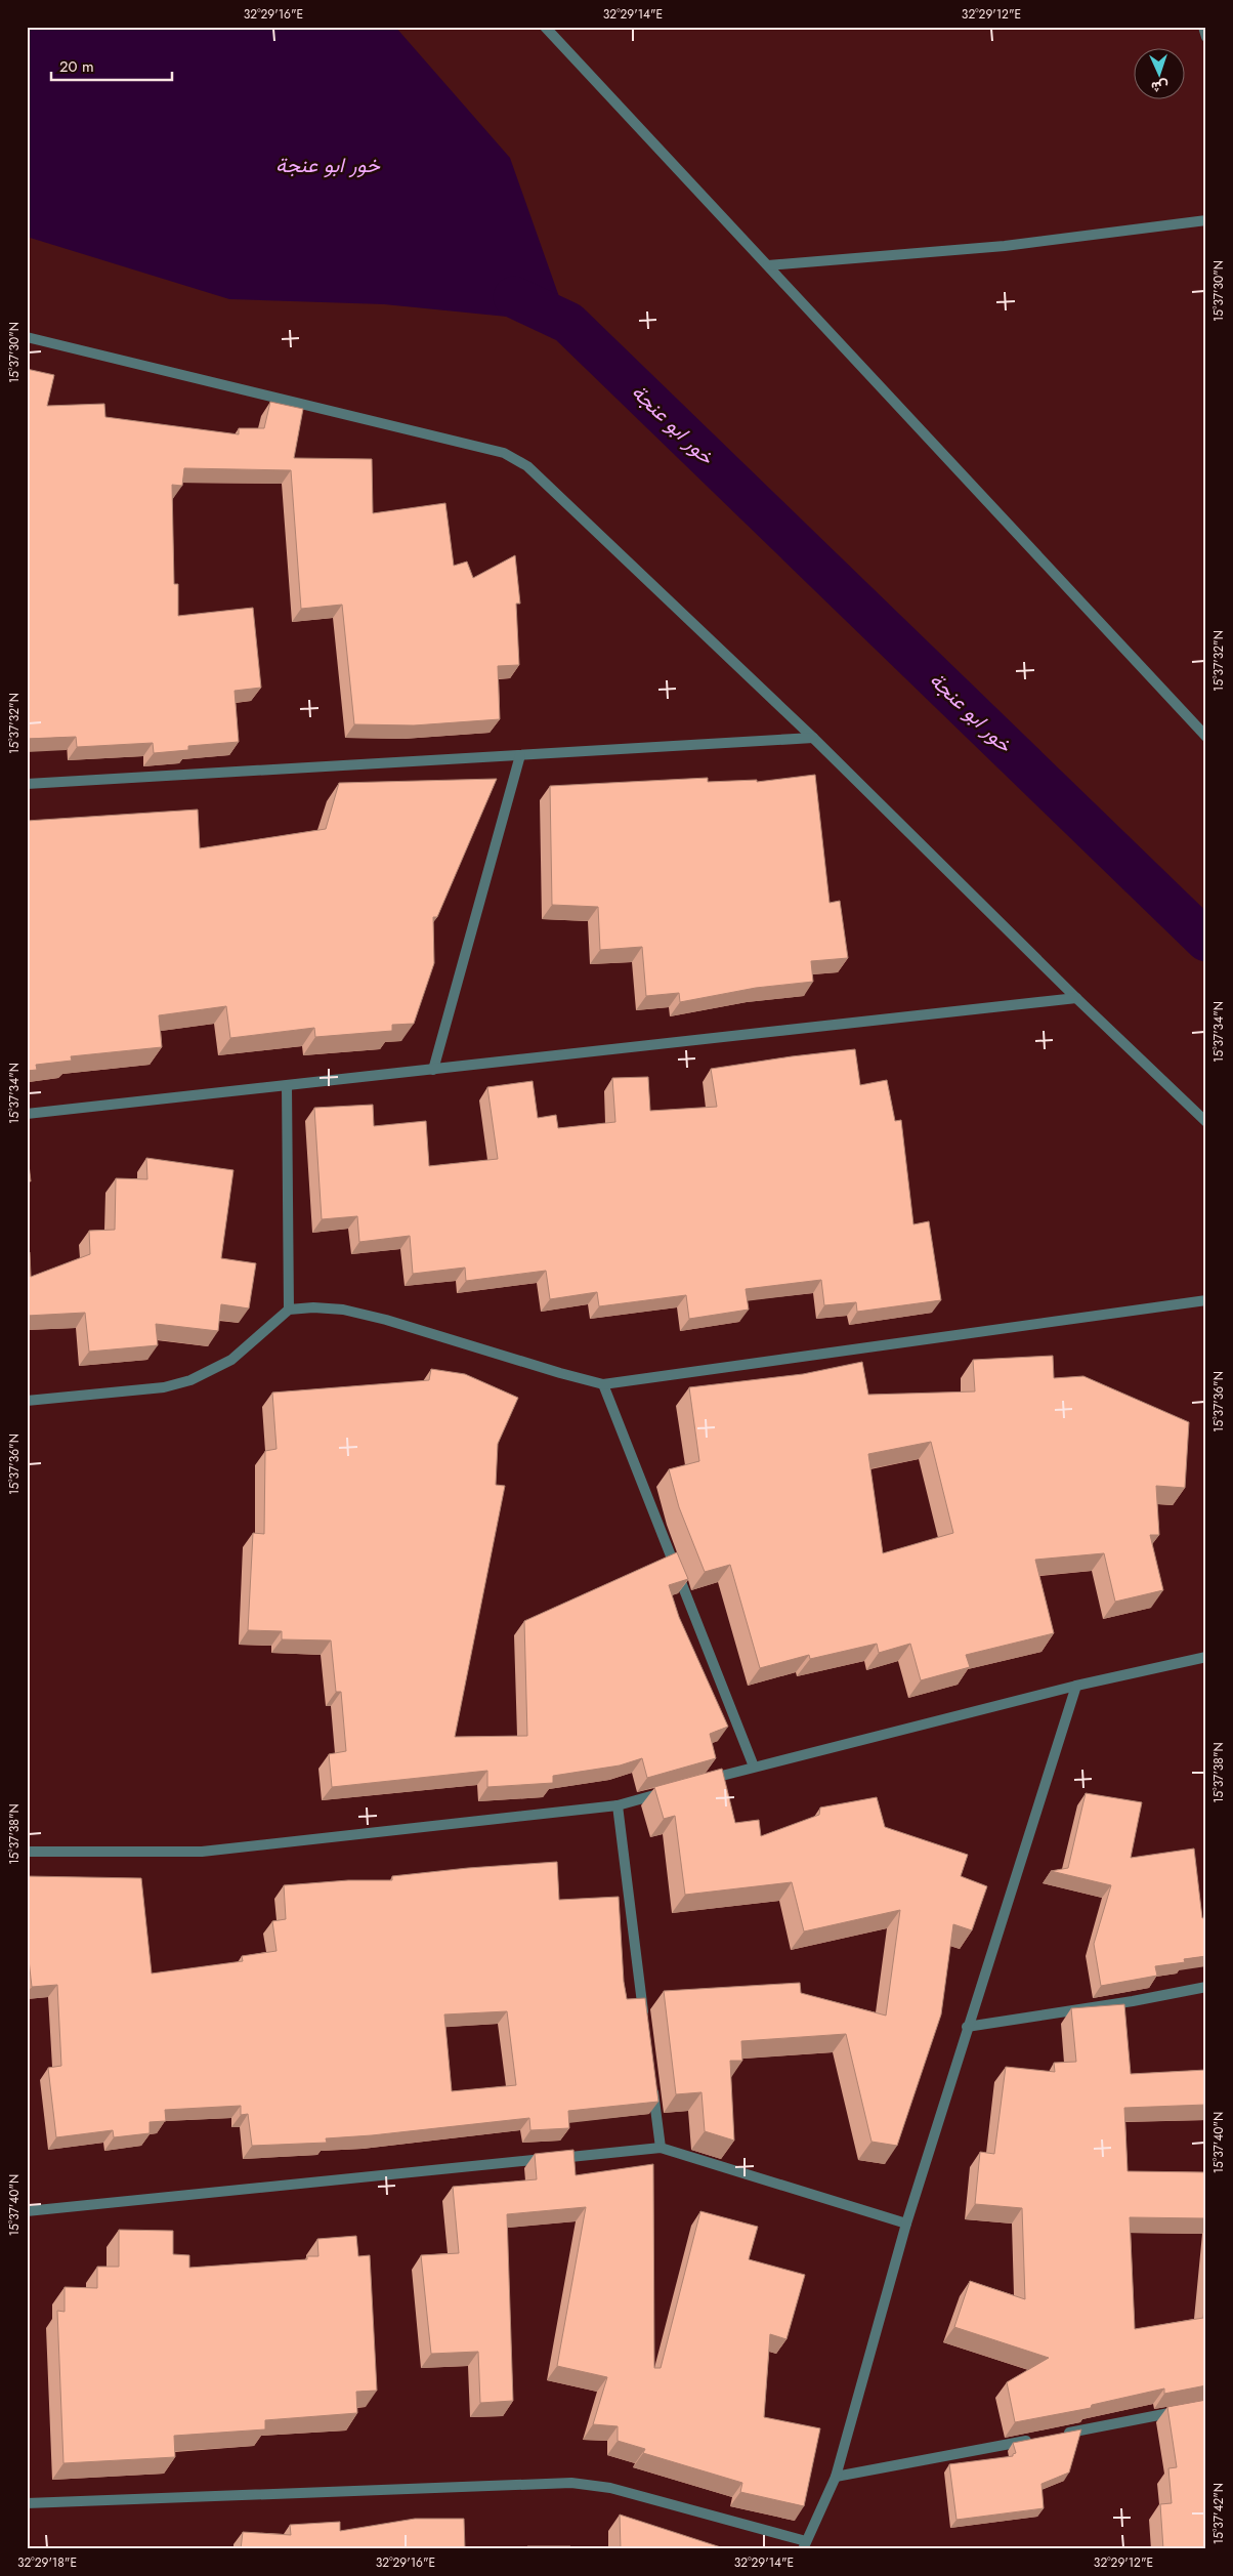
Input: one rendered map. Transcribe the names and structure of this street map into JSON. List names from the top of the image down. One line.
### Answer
{"water":["خور ابو عنجة"],"scale_bar":"20 m","north":"bottom","coordinates":["32°29'16\"E","32°29'14\"E","32°29'12\"E","15°37'30\"N","15°37'32\"N","15°37'34\"N","15°37'36\"N","15°37'38\"N","15°37'40\"N","15°37'42\"N","32°29'18\"E"]}
